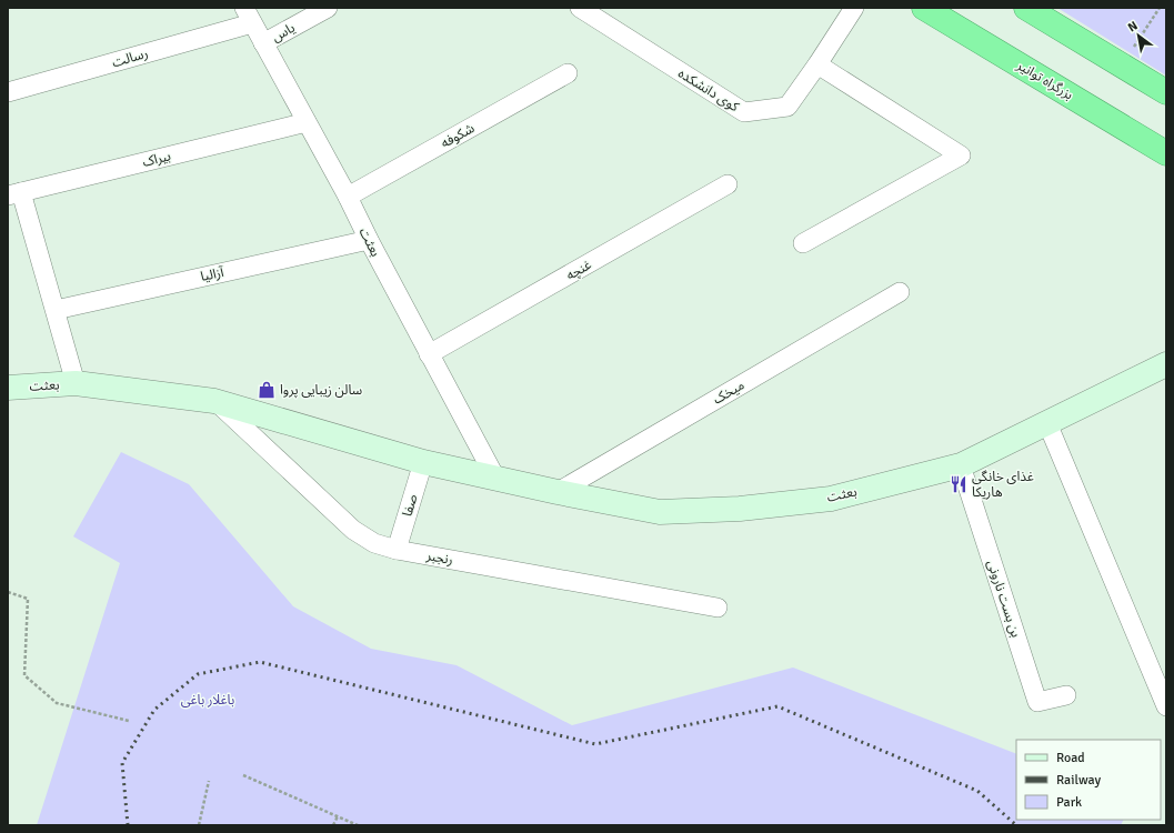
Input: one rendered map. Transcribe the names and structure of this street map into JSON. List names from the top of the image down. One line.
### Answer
{"streets":{"highway":["بزرگراه توانیر"],"main road":["بعثت"],"street":["یاس","رسالت","کوی دانشکده","شکوفه","بیراک","غنچه","آزالیا","میخک","صفا","رنجبر","بن بست نارونی"]},"crossings":[["یاس","بعثت"],["رسالت","بعثت"],["شکوفه","بعثت"],["بیراک","بعثت"],["بعثت","غنچه"],["بعثت","آزالیا"],["بعثت","میخک"],["بعثت","صفا"],["بعثت","رنجبر"],["بعثت","بن بست نارونی"],["صفا","رنجبر"]],"parks":["باغلار باغی"],"places":{"shop":["سالن زيبايى پروا"],"restaurant":["غذای خانگی هاریکا"]},"legend":["Road","Railway","Park"],"north":"top left"}
